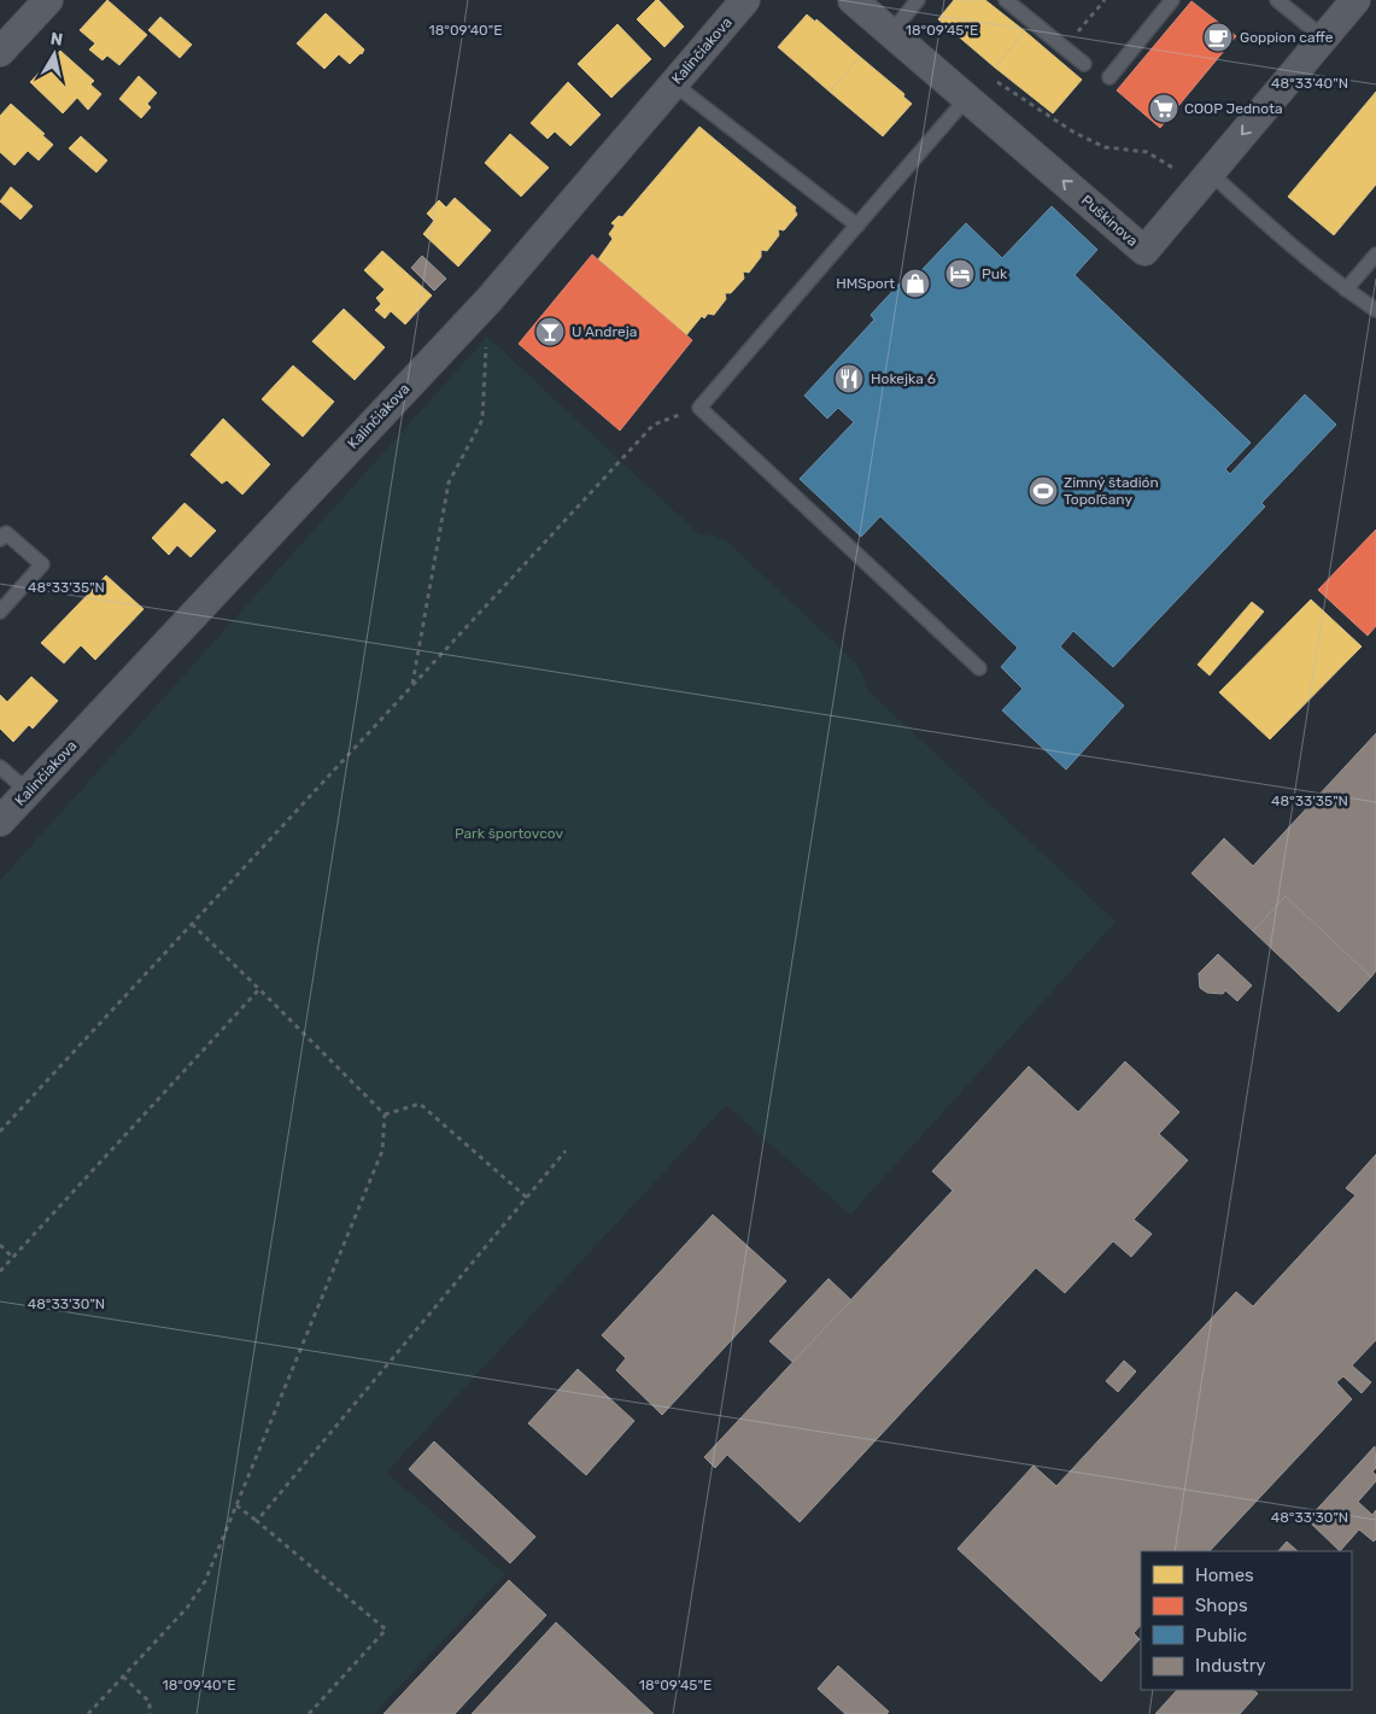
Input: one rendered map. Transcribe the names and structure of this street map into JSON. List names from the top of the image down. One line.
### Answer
{"streets":{"street":["Kalinčiakova","Puškinova"]},"parks":["Park športovcov"],"places":{"cafe":["Goppion caffe"],"supermarket":["COOP Jednota"],"hotel":["Puk"],"shop":["HMSport"],"bar":["U Andreja"],"restaurant":["Hokejka 6"],"sports":["Zimný štadión Topoľčany"]},"legend":["Homes","Shops","Public","Industry"],"north":"top","coordinates":["18°09'40\"E","18°09'45\"E","48°33'40\"N","48°33'35\"N","48°33'30\"N"]}
